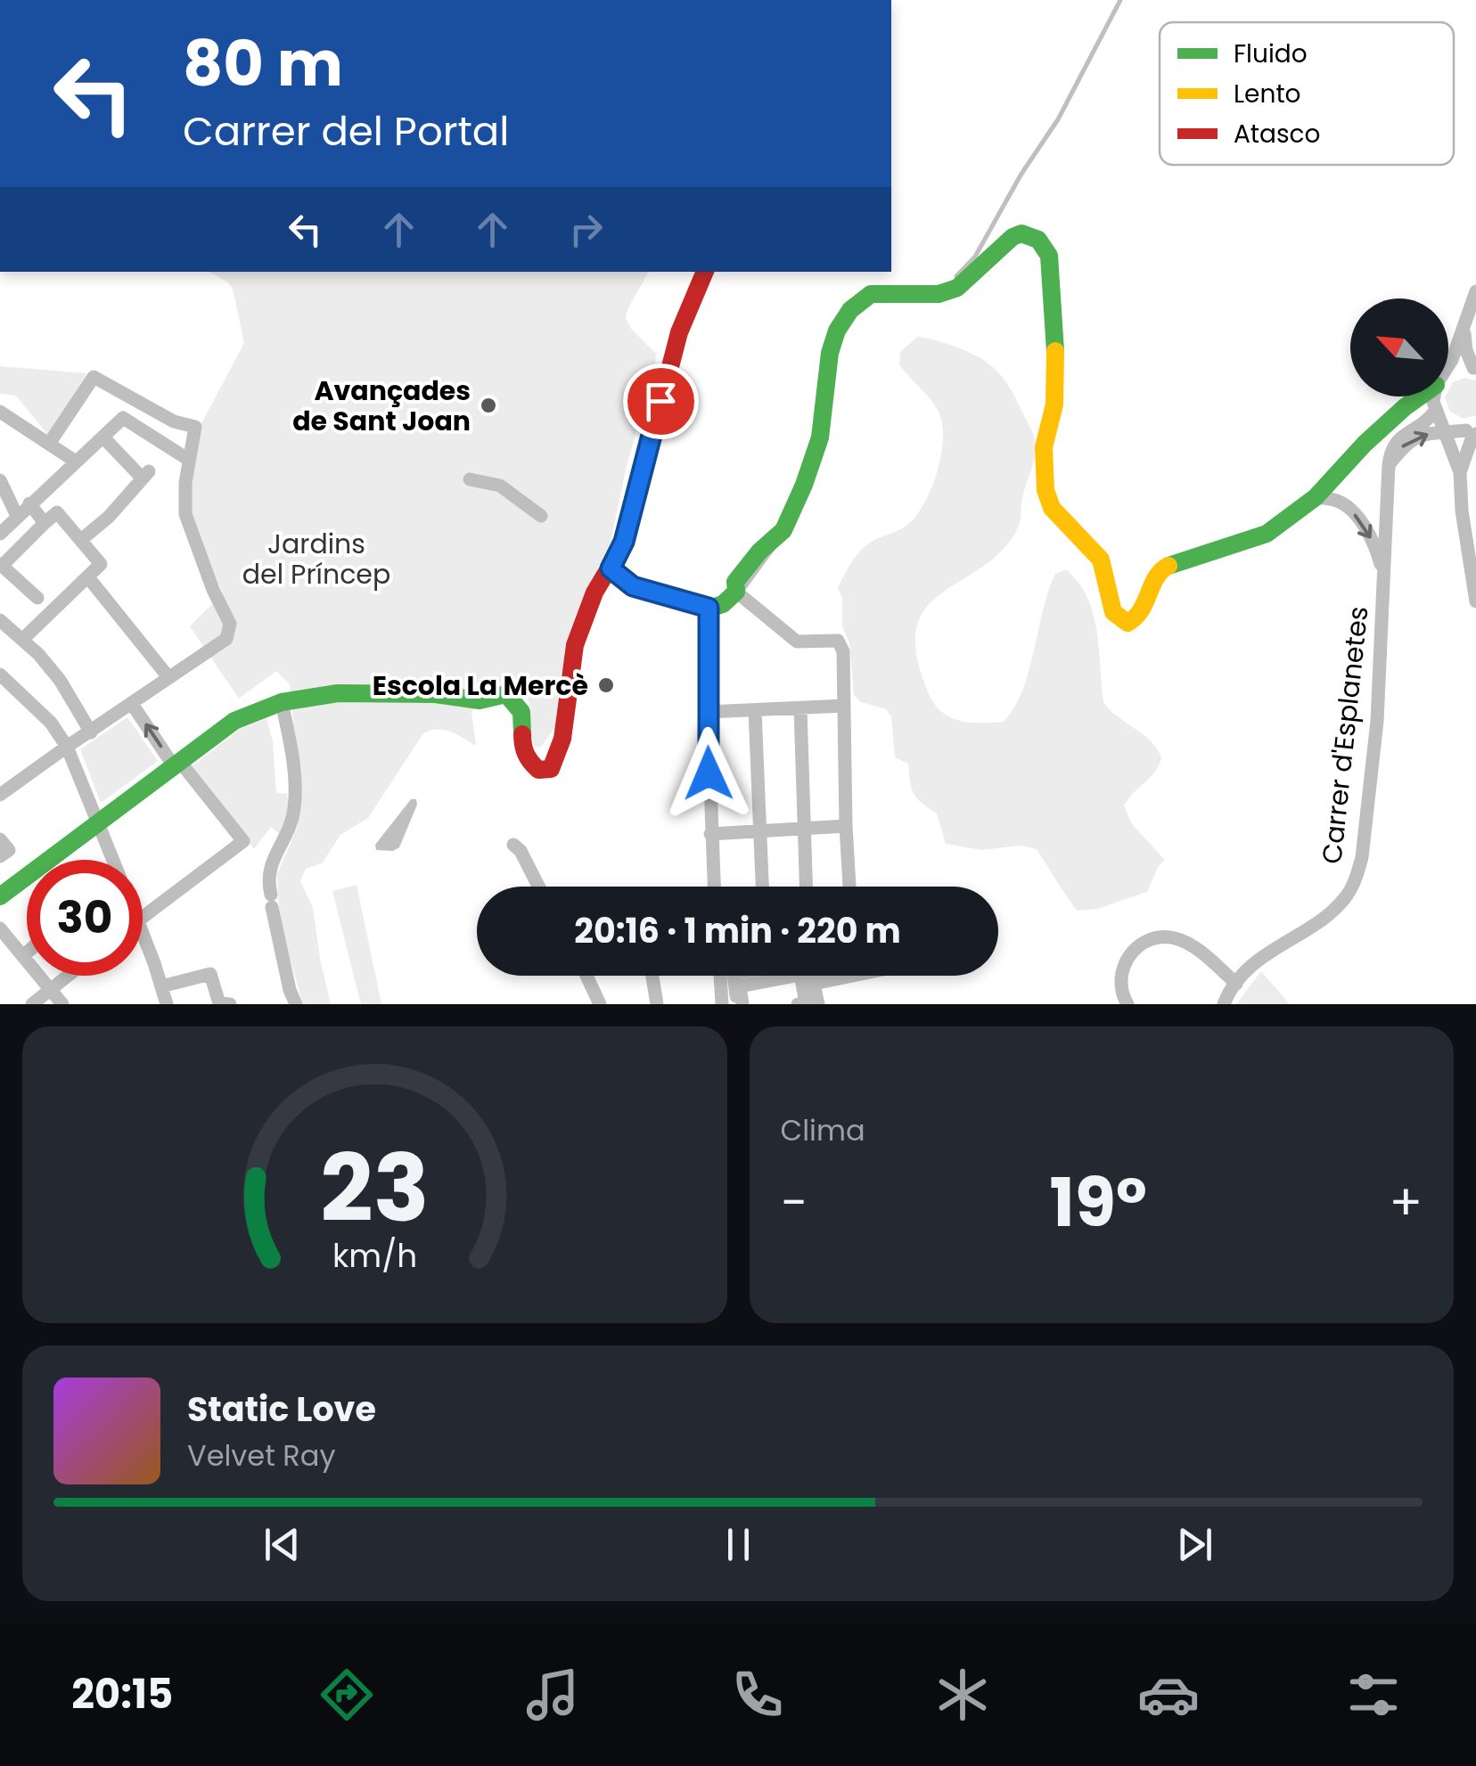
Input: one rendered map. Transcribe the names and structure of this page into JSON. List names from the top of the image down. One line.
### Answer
{"streets":{"street":["Carrer d'Esplanetes"]},"parks":["Jardins del Príncep"],"places":["Avançades de Sant Joan","Escola La Mercè"],"legend":["Fluido","Lento","Atasco"],"north":"top left","page":{"turn":["80 m","Carrer del Portal"],"limit":"30","trip":"20:16 · 1 min · 220 m","tile":"Clima","heat":["−","19°","+"],"song":["Static Love","Velvet Ray"],"tabs":"20:15","gauge":["23","km/h"]}}
